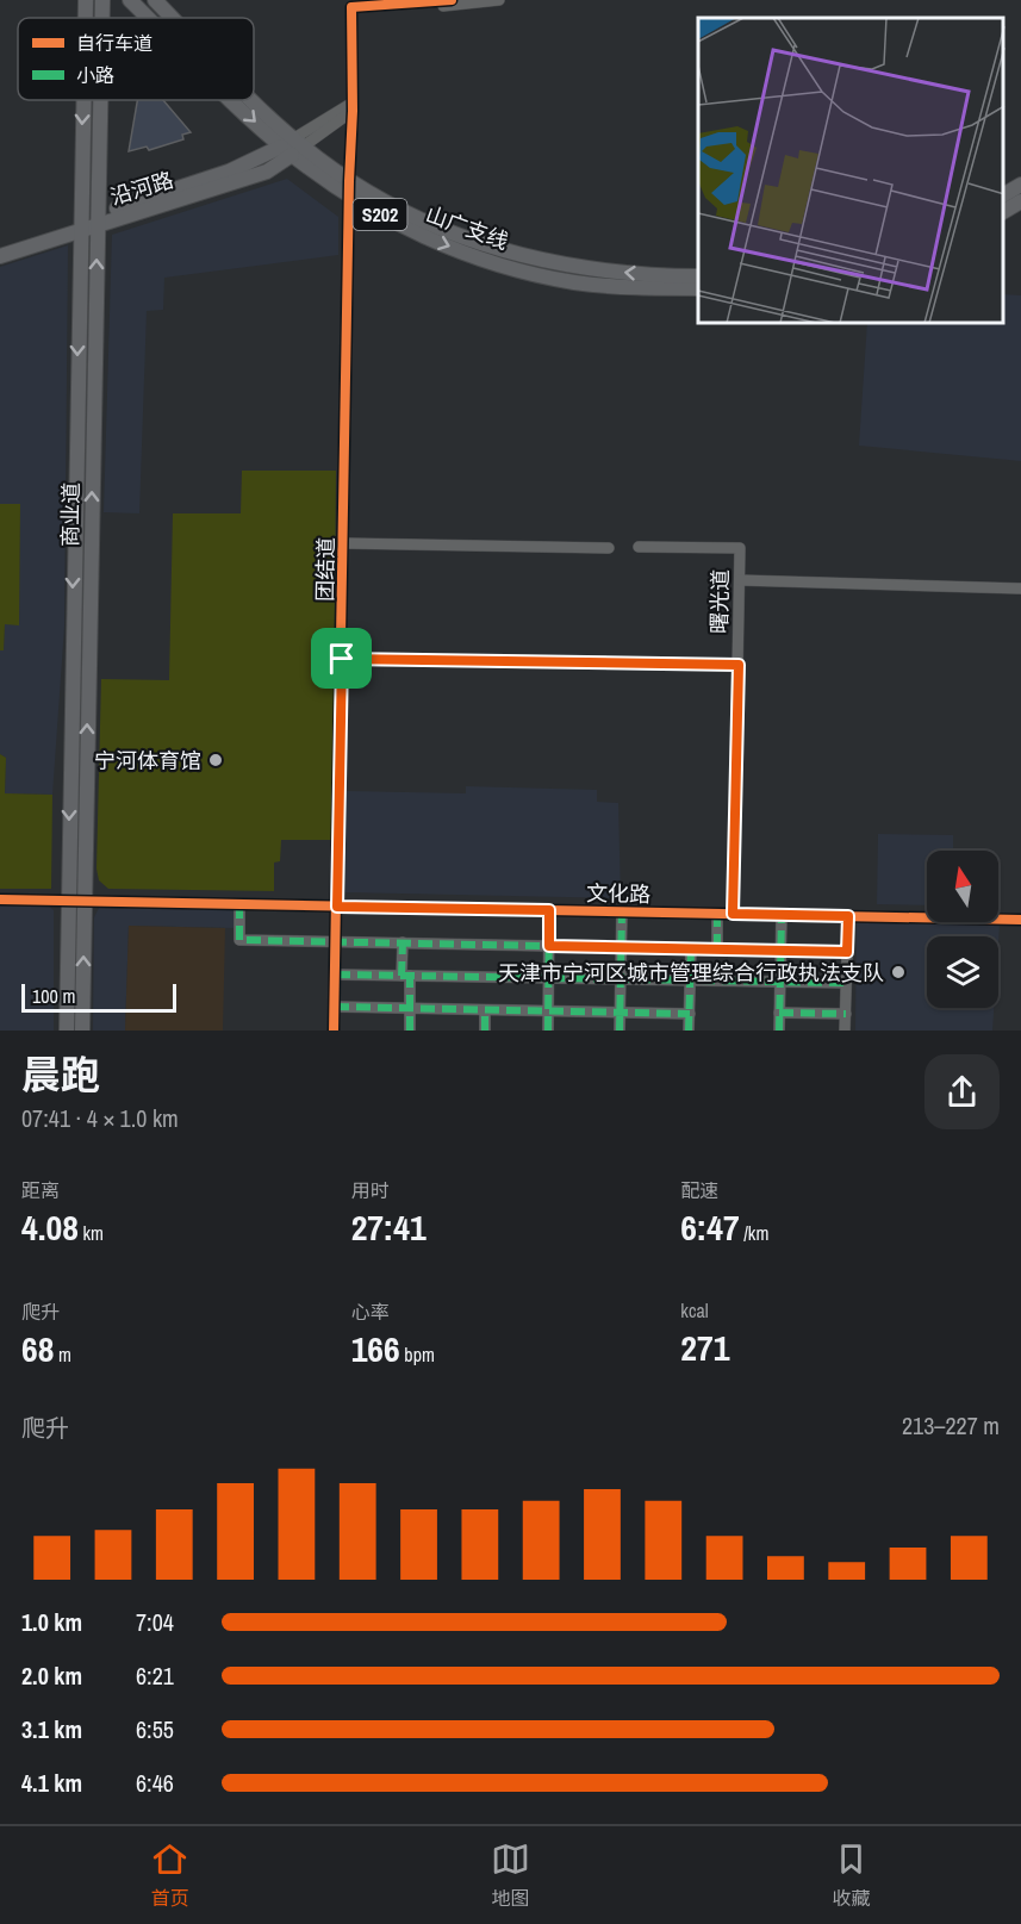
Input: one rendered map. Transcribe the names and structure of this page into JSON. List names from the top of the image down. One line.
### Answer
{"streets":{"main road":["沿河路","S202","山广支线","商业道"],"street":["团结道","曙光道","文化路"]},"crossings":[["沿河路","山广支线"],["沿河路","商业道"],["山广支线","团结道"],["商业道","文化路"],["团结道","文化路"],["曙光道","文化路"]],"places":["宁河体育馆","天津市宁河区城市管理综合行政执法支队"],"legend":["自行车道","小路"],"scale_bar":"100 m","north":"top","page":{"scale":"100 m","heading":["晨跑","07:41 · 4 × 1.0 km"],"stats":[["距离","4.08 km"],["用时","27:41"],["配速","6:47 /km"],["爬升","68 m"],["心率","166 bpm"],["kcal","271"]],"chart":["爬升","213–227 m"],"list":[{"name":"1.0 km","note":"7:04"},{"name":"2.0 km","note":"6:21"},{"name":"3.1 km","note":"6:55"},{"name":"4.1 km","note":"6:46"}],"tabs":["首页","地图","收藏"]}}
